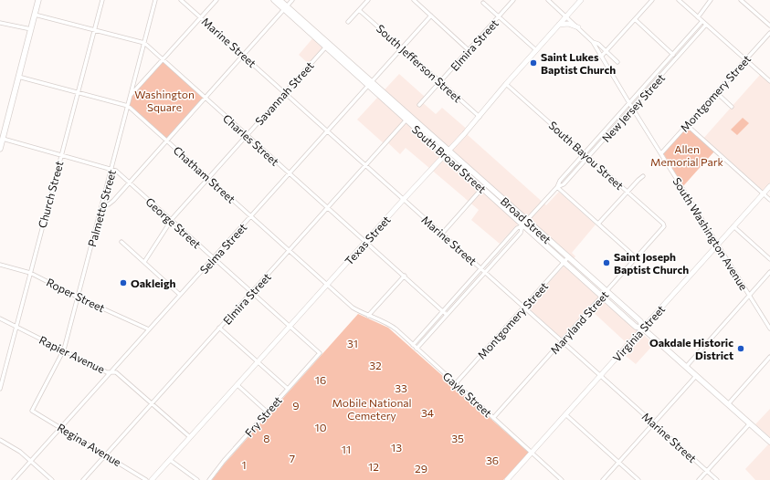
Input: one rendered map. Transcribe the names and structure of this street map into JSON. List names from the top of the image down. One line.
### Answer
{"streets":{"main road":["South Broad Street","Broad Street"],"street":["Marine Street","Elmira Street","South Jefferson Street","Savannah Street","Montgomery Street","New Jersey Street","Charles Street","South Bayou Street","Chatham Street","Church Street","Palmetto Street","George Street","South Washington Avenue","Texas Street","Selma Street","Roper Street","Maryland Street","Virginia Street","Rapier Avenue","Gayle Street","Fry Street","Regina Avenue"]},"crossings":[["Marine Street","Elmira Street"],["Marine Street","Savannah Street"],["Marine Street","Montgomery Street"],["Marine Street","New Jersey Street"],["Marine Street","Texas Street"],["Marine Street","Selma Street"],["Marine Street","Maryland Street"],["Marine Street","Virginia Street"],["Elmira Street","South Jefferson Street"],["Elmira Street","Charles Street"],["Elmira Street","Chatham Street"],["Elmira Street","Broad Street"],["Elmira Street","George Street"],["Elmira Street","Rapier Avenue"],["Elmira Street","Regina Avenue"],["South Jefferson Street","Texas Street"],["South Jefferson Street","Selma Street"],["Savannah Street","Charles Street"],["Savannah Street","Chatham Street"],["Savannah Street","Broad Street"],["Savannah Street","George Street"],["Montgomery Street","South Broad Street"],["Montgomery Street","Broad Street"],["Montgomery Street","South Washington Avenue"],["Montgomery Street","Gayle Street"],["New Jersey Street","Charles Street"],["New Jersey Street","South Bayou Street"],["New Jersey Street","South Broad Street"],["New Jersey Street","Broad Street"],["New Jersey Street","South Washington Avenue"],["New Jersey Street","Gayle Street"],["Charles Street","Church Street"],["Charles Street","Palmetto Street"],["Charles Street","Texas Street"],["Charles Street","Selma Street"],["South Bayou Street","Texas Street"],["South Bayou Street","Maryland Street"],["South Broad Street","Broad Street"],["South Broad Street","Texas Street"],["South Broad Street","Maryland Street"],["South Broad Street","Virginia Street"],["Chatham Street","Church Street"],["Chatham Street","Palmetto Street"],["Chatham Street","Texas Street"],["Chatham Street","Selma Street"],["Chatham Street","Gayle Street"],["Church Street","George Street"],["Church Street","Roper Street"],["Church Street","Rapier Avenue"],["Palmetto Street","George Street"],["Palmetto Street","Roper Street"],["Palmetto Street","Rapier Avenue"],["Palmetto Street","Regina Avenue"],["Broad Street","Texas Street"],["Broad Street","Selma Street"],["Broad Street","Maryland Street"],["Broad Street","Virginia Street"],["George Street","Texas Street"],["George Street","Selma Street"],["George Street","Fry Street"],["South Washington Avenue","Texas Street"],["South Washington Avenue","Virginia Street"],["Texas Street","Rapier Avenue"],["Selma Street","Roper Street"],["Selma Street","Rapier Avenue"],["Selma Street","Regina Avenue"],["Maryland Street","Gayle Street"],["Virginia Street","Gayle Street"]],"parks":["Washington Square","Allen Memorial Park","31","32","16","33","Mobile National Cemetery","9","34","10","8","35","13","11","7","36","1","12","29"],"places":["Saint Lukes Baptist Church","Saint Joseph Baptist Church","Oakleigh","Oakdale Historic District"]}
